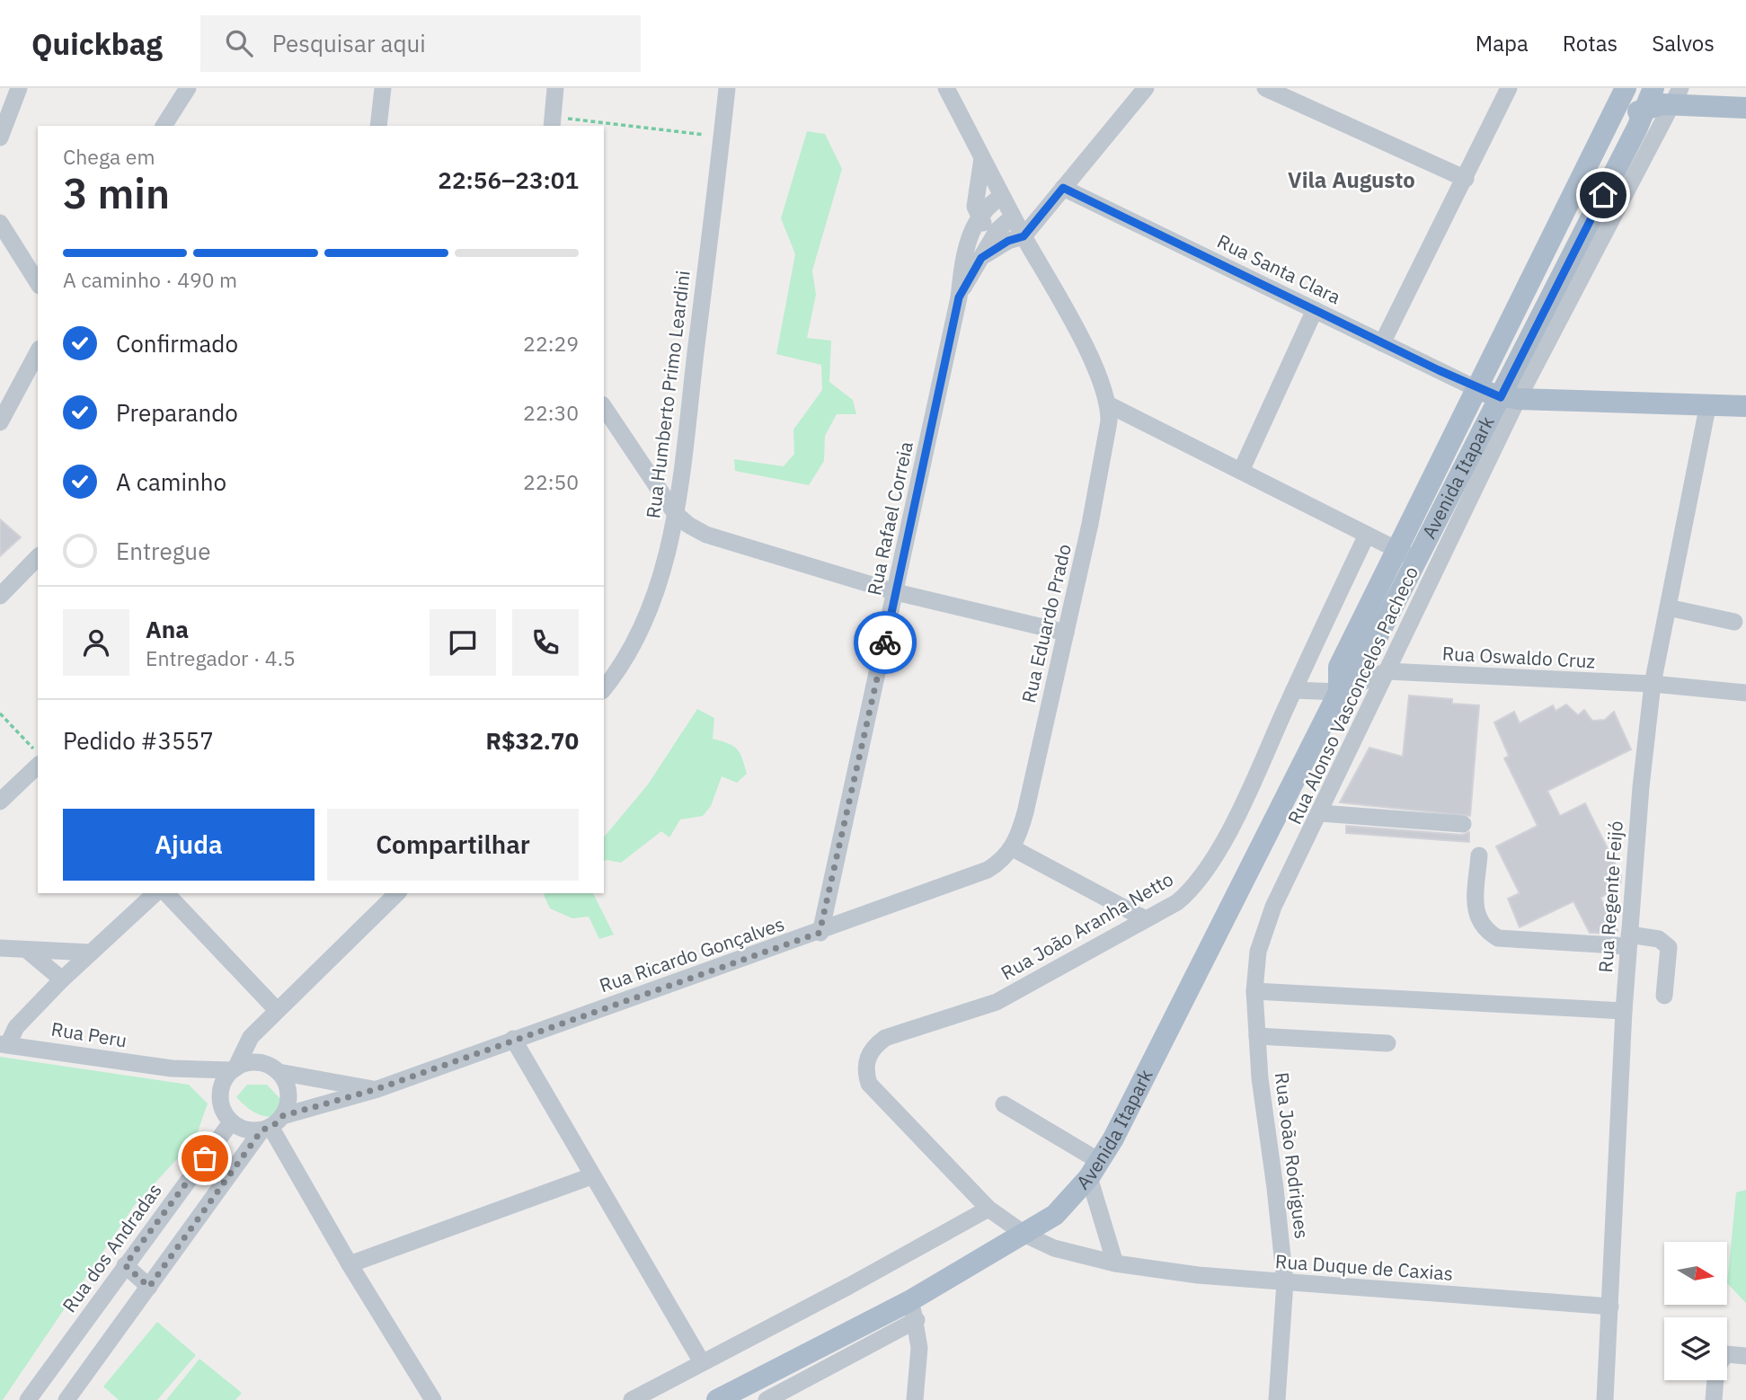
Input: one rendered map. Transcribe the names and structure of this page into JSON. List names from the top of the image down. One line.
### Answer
{"streets":{"main road":["Avenida Itapark"],"street":["Rua Santa Clara","Rua Humberto Primo Leardini","Rua Rafael Correia","Rua Eduardo Prado","Rua Oswaldo Cruz","Rua Alonso Vasconcelos Pacheco","Rua Regente Feijó","Rua João Aranha Netto","Rua Ricardo Gonçalves","Rua Peru","Rua João Rodrigues","Rua dos Andradas","Rua Duque de Caxias"]},"crossings":[["Rua Santa Clara","Avenida Itapark"],["Avenida Itapark","Rua Oswaldo Cruz"],["Avenida Itapark","Rua Alonso Vasconcelos Pacheco"],["Avenida Itapark","Rua João Aranha Netto"],["Avenida Itapark","Rua Duque de Caxias"],["Rua Rafael Correia","Rua Ricardo Gonçalves"],["Rua Eduardo Prado","Rua Ricardo Gonçalves"],["Rua Oswaldo Cruz","Rua Alonso Vasconcelos Pacheco"],["Rua Oswaldo Cruz","Rua Regente Feijó"],["Rua Oswaldo Cruz","Rua João Aranha Netto"],["Rua Alonso Vasconcelos Pacheco","Rua João Rodrigues"],["Rua Regente Feijó","Rua Duque de Caxias"],["Rua João Aranha Netto","Rua Duque de Caxias"],["Rua Ricardo Gonçalves","Rua Peru"],["Rua Ricardo Gonçalves","Rua dos Andradas"],["Rua Peru","Rua dos Andradas"],["Rua João Rodrigues","Rua Duque de Caxias"]],"districts":["Vila Augusto"],"north":"right","page":{"header":"Quickbag","search":"Pesquisar aqui","nav":["Mapa","Rotas","Salvos"],"heading":["3 min","Chega em","22:56–23:01"],"panel":["Ana","Entregador · 4.5","Pedido #3557","R$32.70"],"bar":"A caminho · 490 m","list":[["Confirmado","22:29"],["Preparando","22:30"],["A caminho","22:50"],"Entregue"],"buttons":["Ajuda","Compartilhar"]}}
